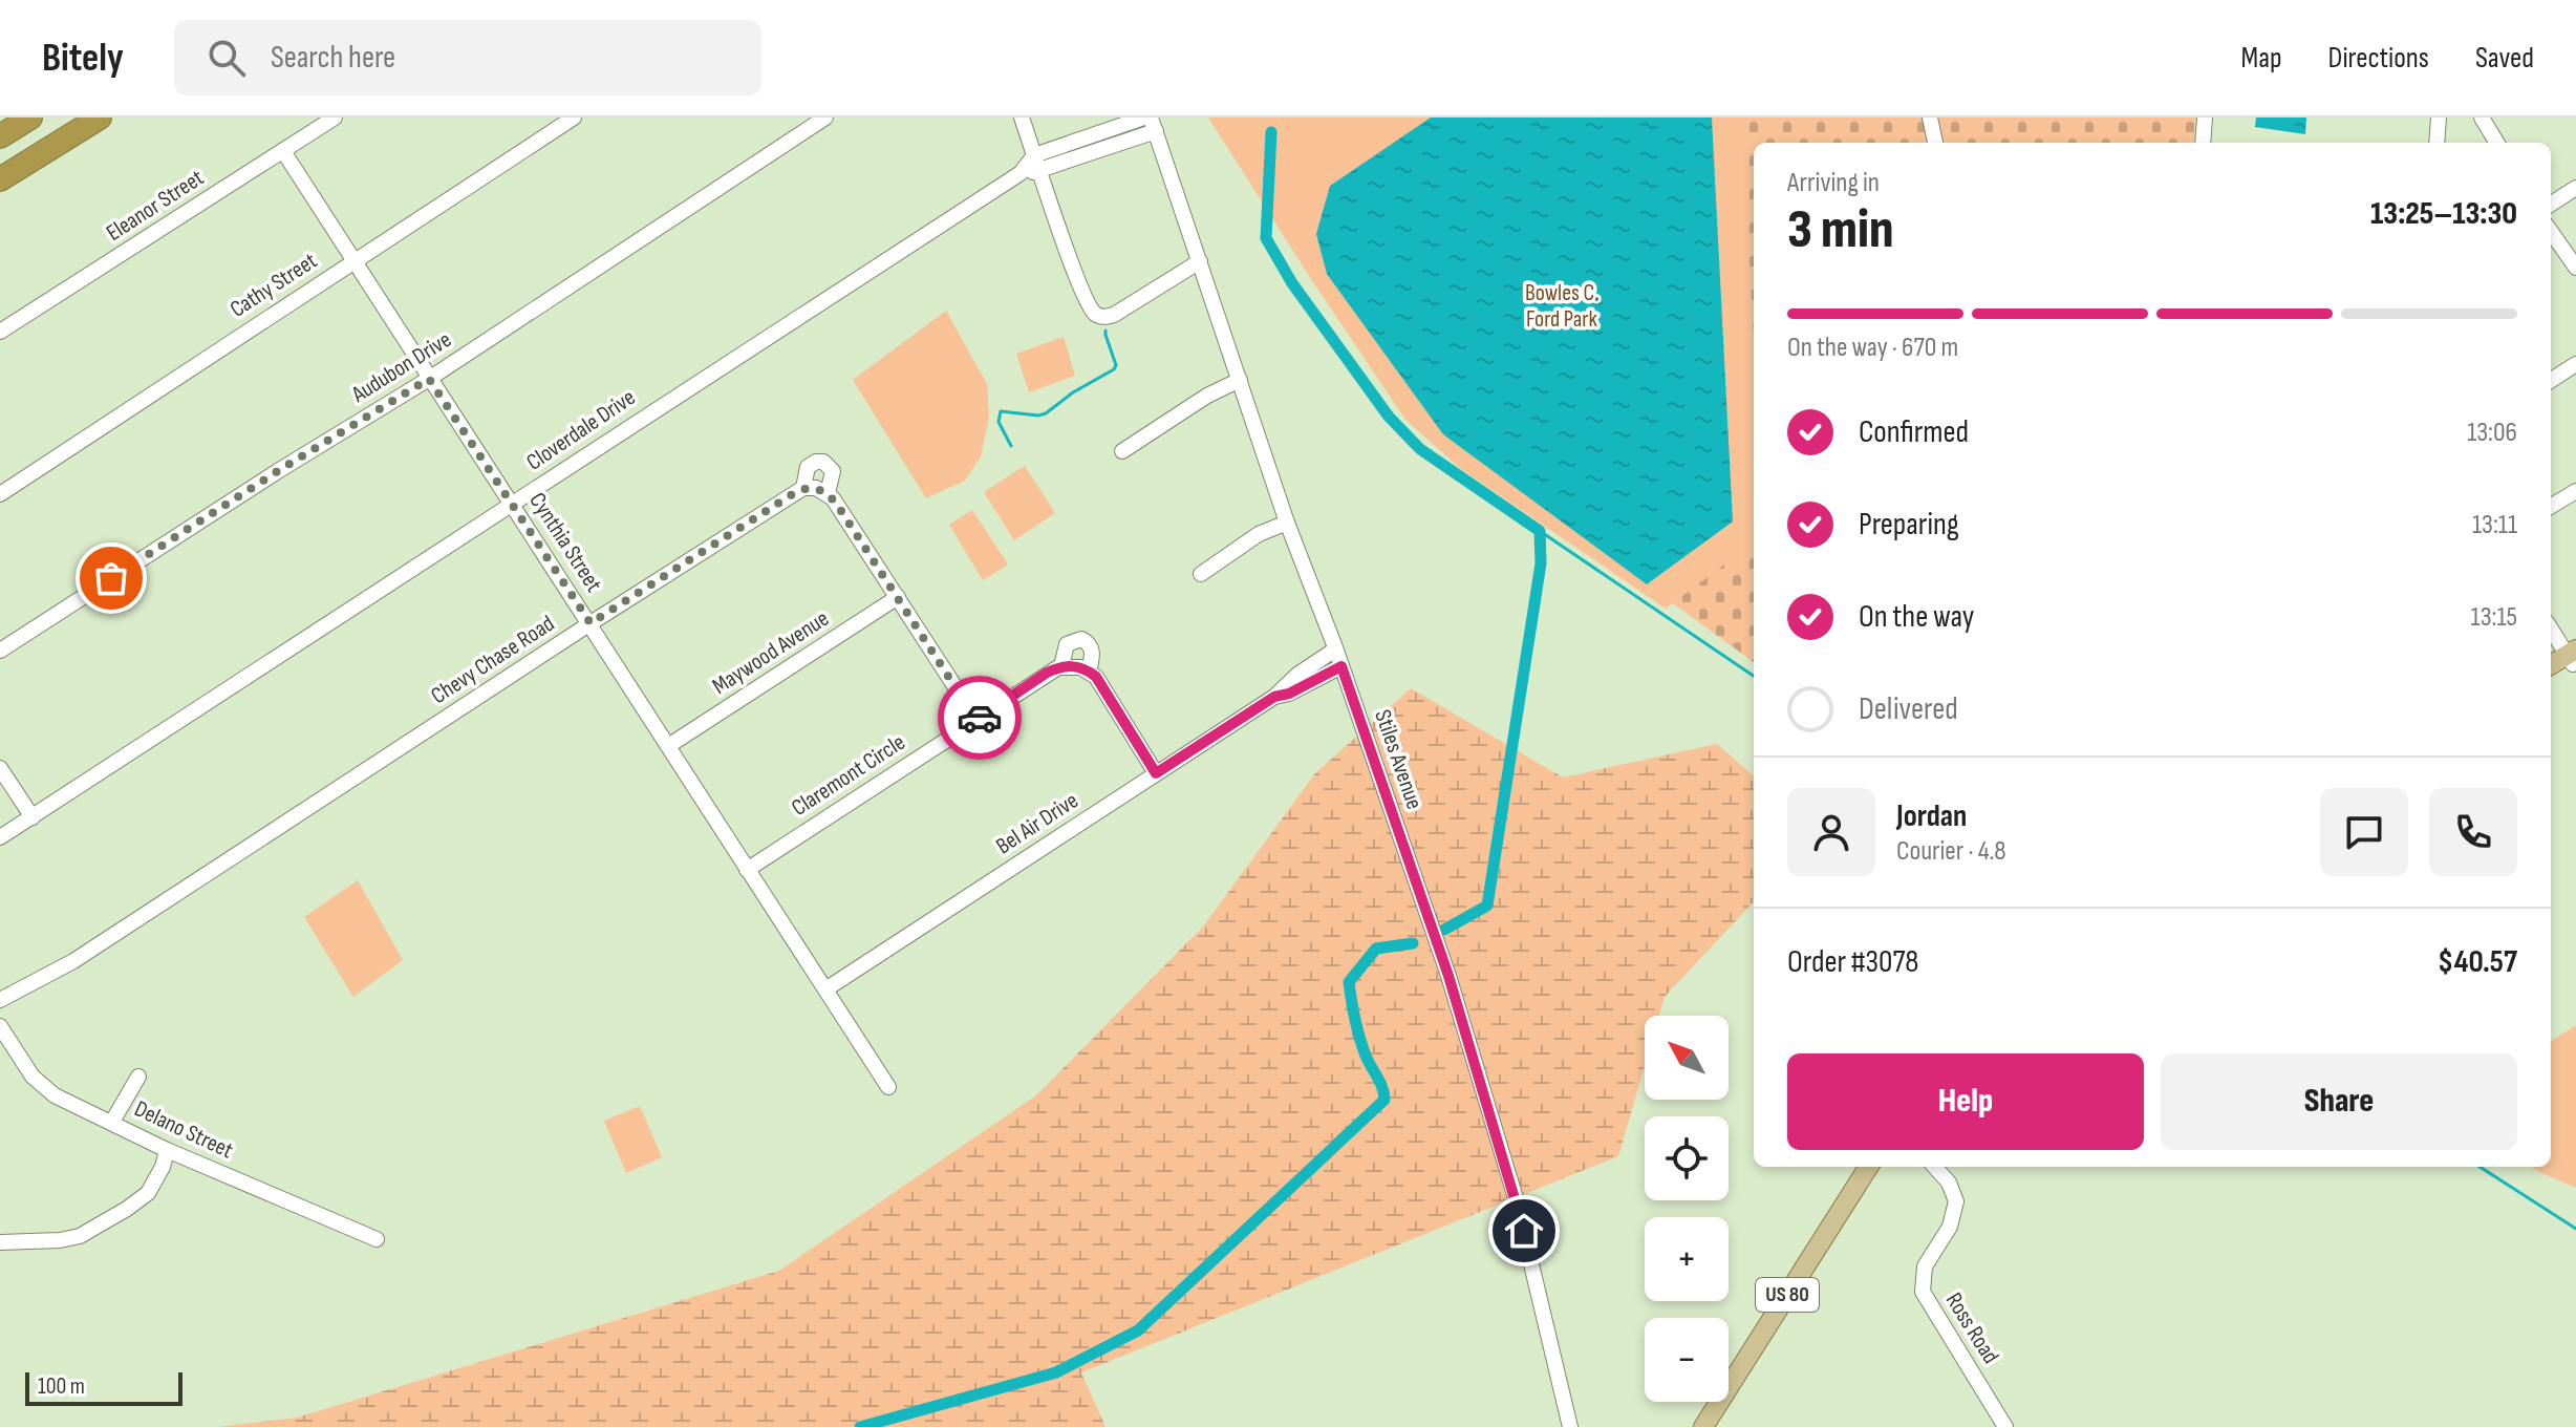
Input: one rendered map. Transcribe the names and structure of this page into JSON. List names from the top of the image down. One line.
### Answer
{"streets":{"main road":["US 80"],"street":["Eleanor Street","Cathy Street","Audubon Drive","Cloverdale Drive","Cynthia Street","Maywood Avenue","Chevy Chase Road","Stiles Avenue","Claremont Circle","Bel Air Drive","Delano Street","Ross Road"]},"crossings":[["Eleanor Street","Cynthia Street"],["Cathy Street","Cynthia Street"],["Audubon Drive","Cynthia Street"],["Cloverdale Drive","Cynthia Street"],["Cloverdale Drive","Stiles Avenue"],["Cynthia Street","Maywood Avenue"],["Cynthia Street","Chevy Chase Road"],["Cynthia Street","Claremont Circle"],["Cynthia Street","Bel Air Drive"],["Stiles Avenue","Bel Air Drive"],["Claremont Circle","Bel Air Drive"]],"parks":["Bowles C. Ford Park"],"scale_bar":"100 m","north":"top left","page":{"header":"Bitely","search":"Search here","nav":["Map","Directions","Saved"],"heading":["3 min","Arriving in","13:25–13:30"],"panel":["Jordan","Courier · 4.8","Order #3078","$40.57"],"bar":"On the way · 670 m","list":[["Confirmed","13:06"],["Preparing","13:11"],["On the way","13:15"],"Delivered"],"map_buttons":["+","−"],"buttons":["Help","Share"],"scale":"100 m"}}
